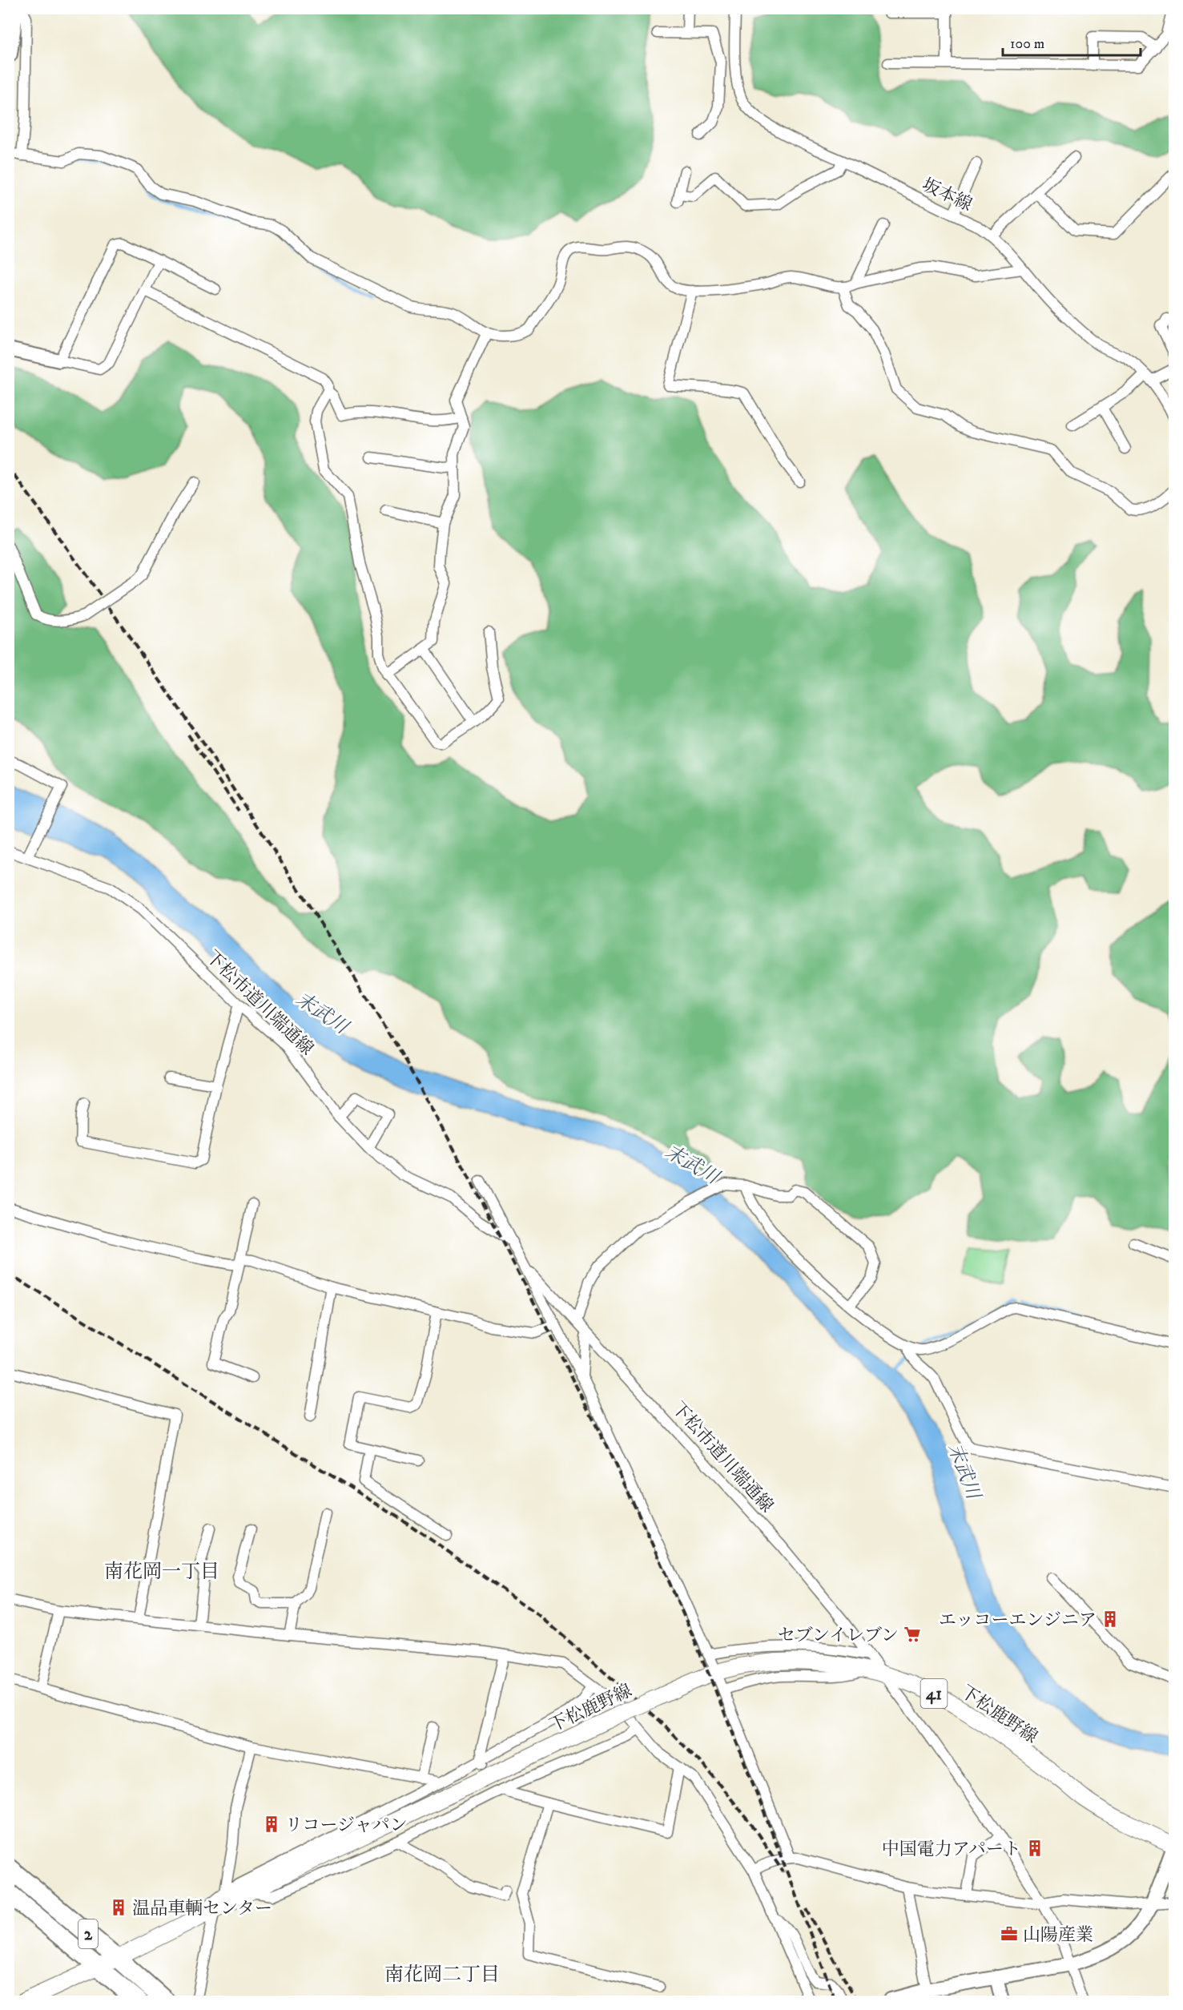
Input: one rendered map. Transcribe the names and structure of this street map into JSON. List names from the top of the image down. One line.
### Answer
{"streets":{"highway":["2"],"main road":["41","下松鹿野線"],"street":["坂本線","下松市道川端通線"]},"crossings":[["下松市道川端通線","下松鹿野線"],["下松鹿野線","2"]],"districts":["南花岡一丁目","南花岡二丁目"],"water":["末武川"],"places":{"building":["エッコーエンジニア","リコージャパン","中国電力アパート","温品車輌センター"],"supermarket":["セブンイレブン"],"office":["山陽産業"]},"scale_bar":"100 m"}
